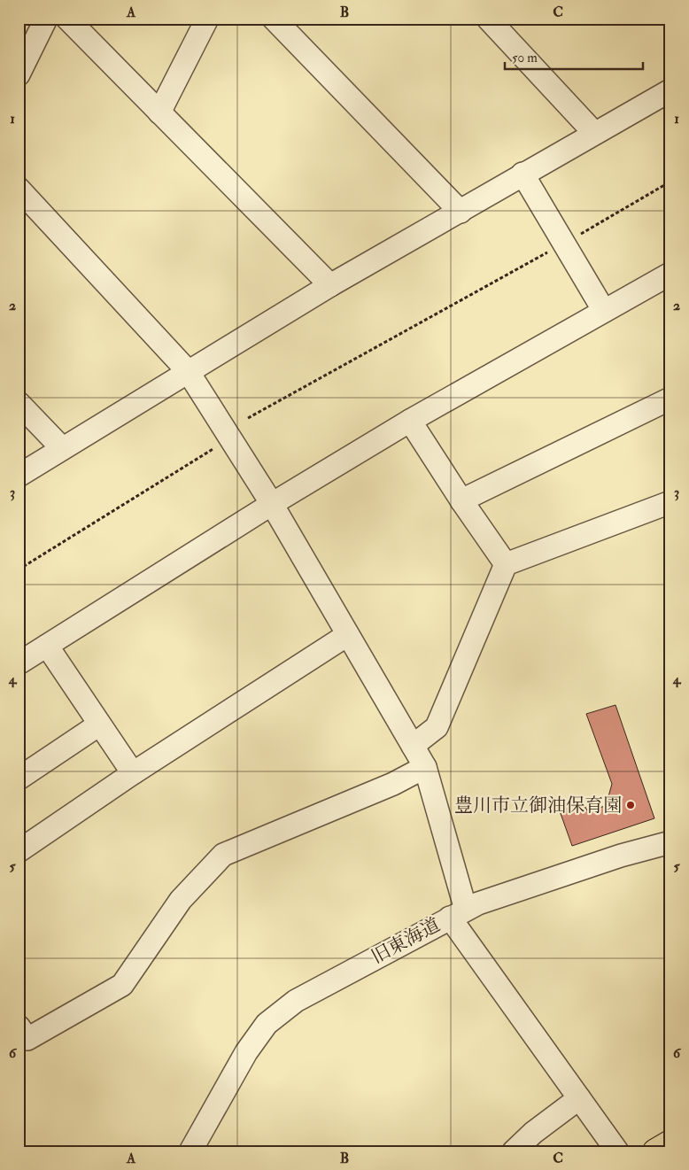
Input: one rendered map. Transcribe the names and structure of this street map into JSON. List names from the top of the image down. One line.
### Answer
{"streets":{"street":["旧東海道"]},"places":["豊川市立御油保育園"],"scale_bar":"50 m","grid":{"columns":["A","B","C"],"rows":["1","2","3","4","5","6"]}}
